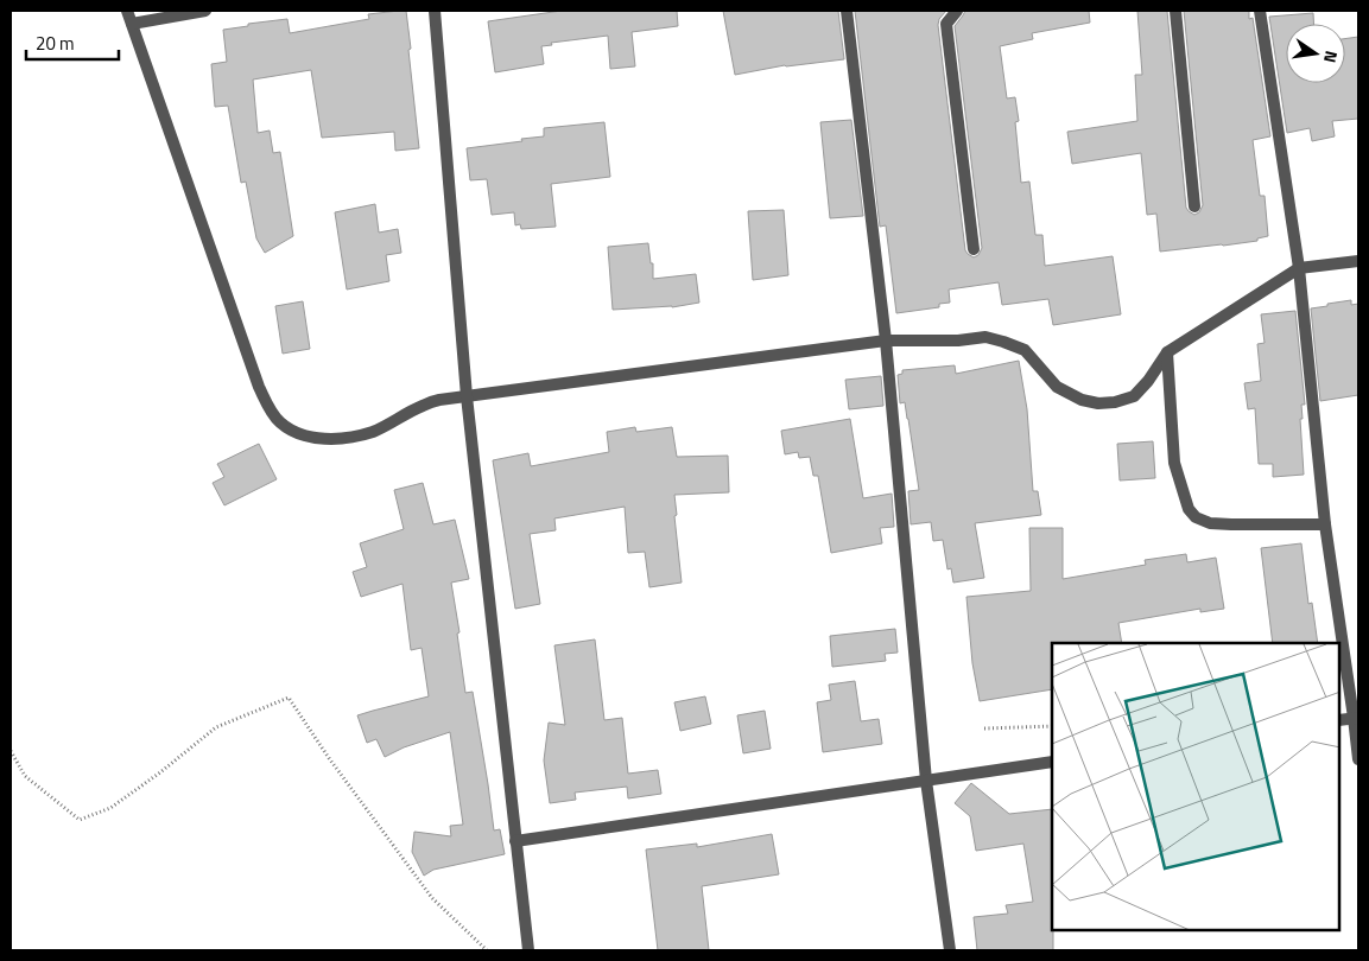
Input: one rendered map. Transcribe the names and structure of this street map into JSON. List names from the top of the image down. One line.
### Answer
{"scale_bar":"20 m","north":"right"}
